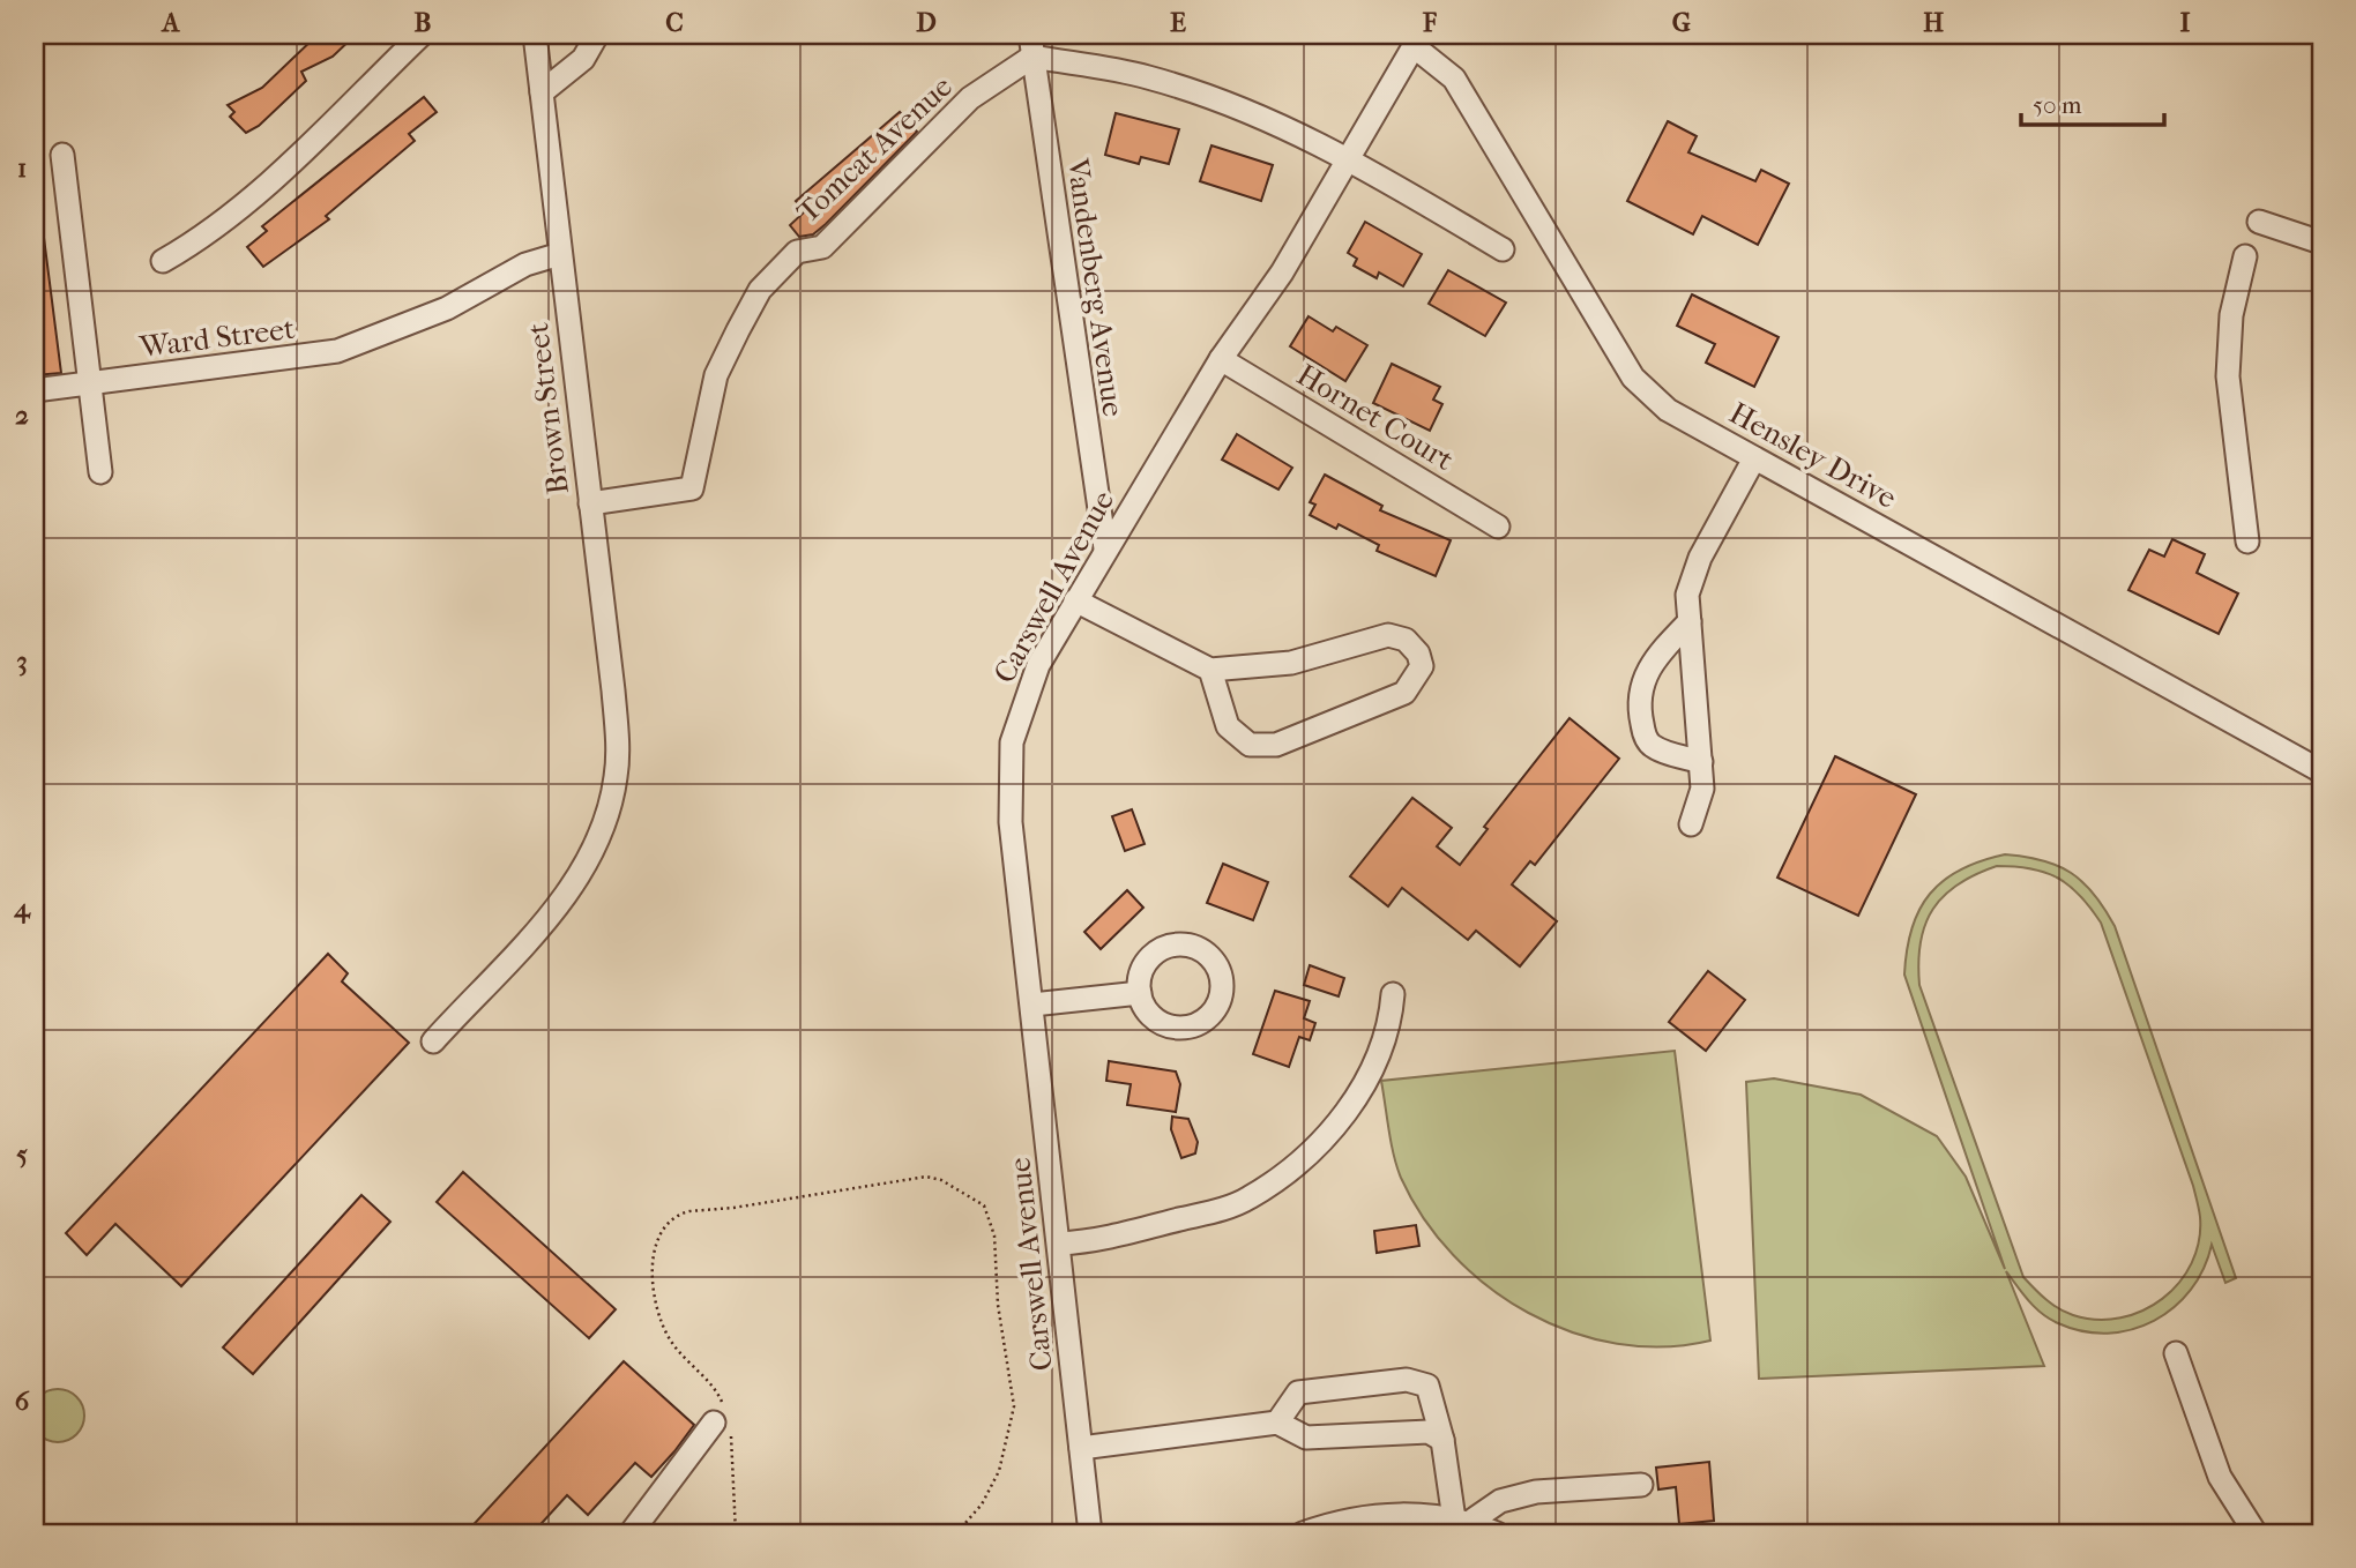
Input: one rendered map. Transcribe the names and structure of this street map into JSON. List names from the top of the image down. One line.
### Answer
{"streets":{"street":["Tomcat Avenue","Vandenberg Avenue","Ward Street","Brown Street","Hornet Court","Hensley Drive","Carswell Avenue"]},"crossings":[["Tomcat Avenue","Vandenberg Avenue"],["Tomcat Avenue","Brown Street"],["Vandenberg Avenue","Carswell Avenue"],["Ward Street","Brown Street"],["Hornet Court","Carswell Avenue"],["Hensley Drive","Carswell Avenue"]],"scale_bar":"50 m","grid":{"columns":["A","B","C","D","E","F","G","H","I"],"rows":["1","2","3","4","5","6"]}}
